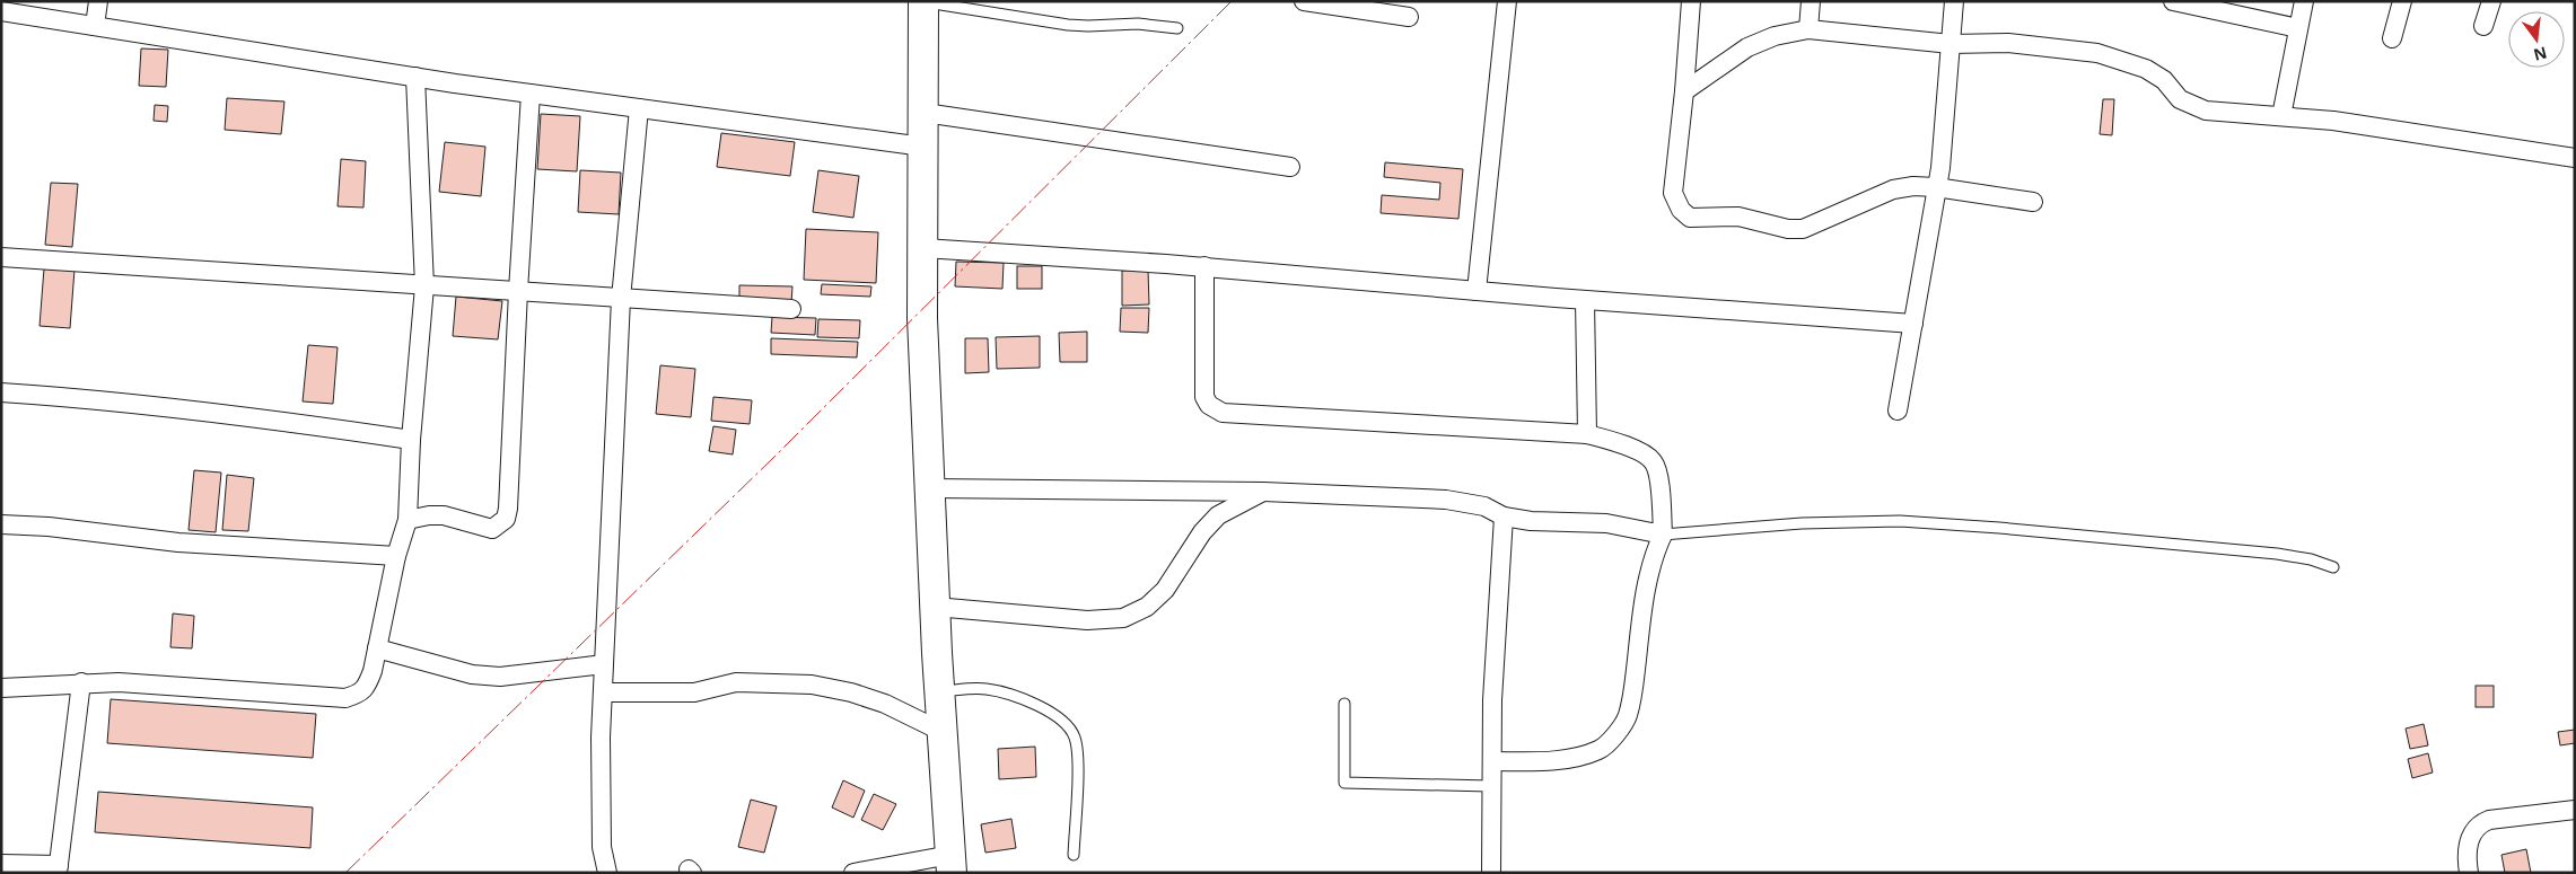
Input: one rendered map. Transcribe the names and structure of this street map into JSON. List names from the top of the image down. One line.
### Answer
{"north":"bottom"}
